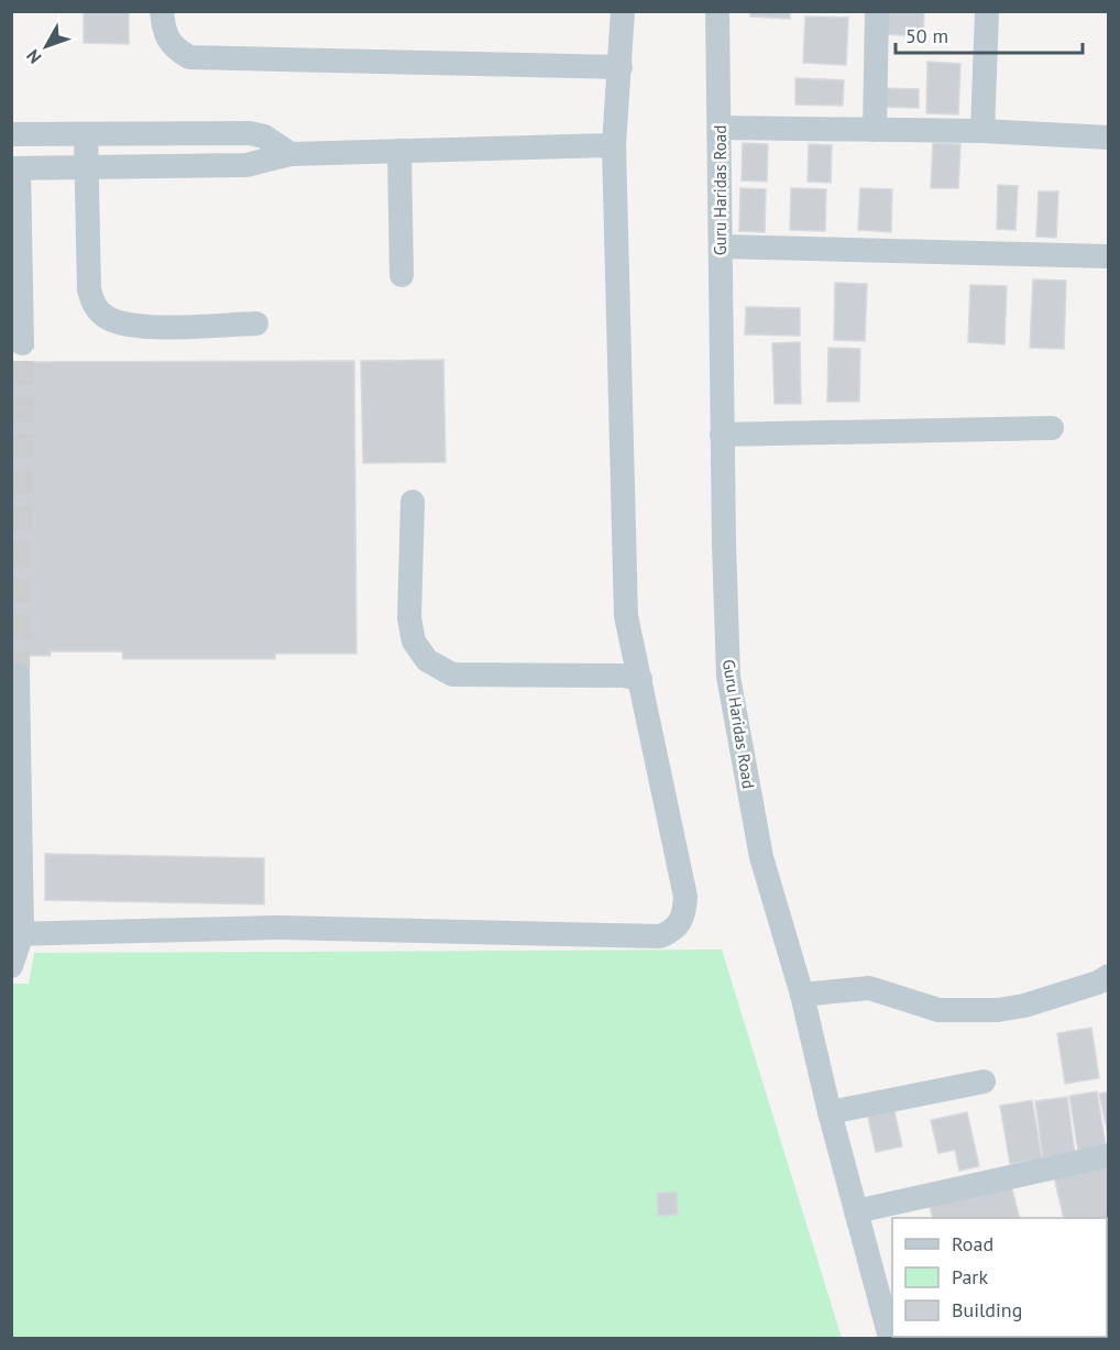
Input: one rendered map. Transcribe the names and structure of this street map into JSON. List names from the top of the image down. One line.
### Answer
{"streets":{"street":["Guru Haridas Road"]},"legend":["Road","Park","Building"],"scale_bar":"50 m","north":"bottom left"}
